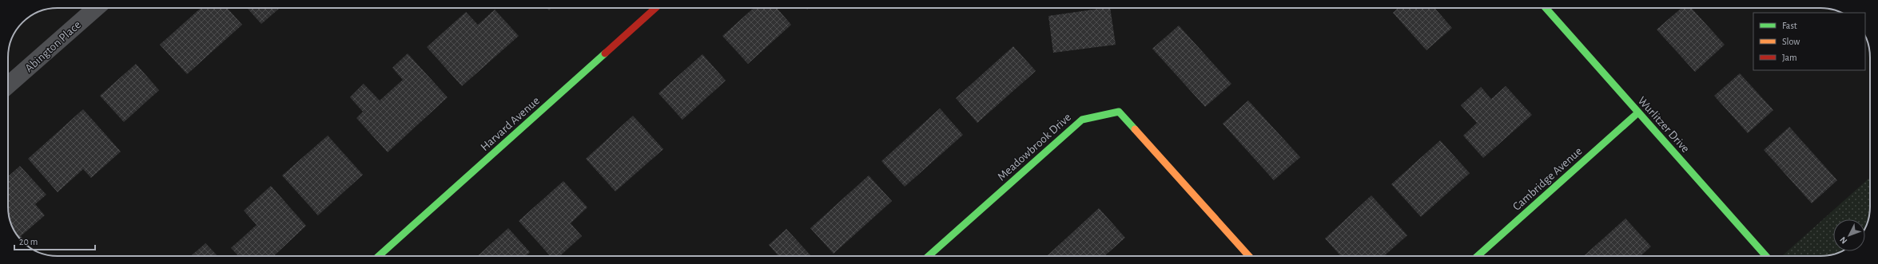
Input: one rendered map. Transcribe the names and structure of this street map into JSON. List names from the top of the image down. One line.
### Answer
{"streets":{"street":["Abington Place","Harvard Avenue","Wurlitzer Drive","Meadowbrook Drive","Cambridge Avenue"]},"crossings":[["Wurlitzer Drive","Cambridge Avenue"]],"legend":["Fast","Slow","Jam"],"scale_bar":"20 m","north":"bottom left"}
